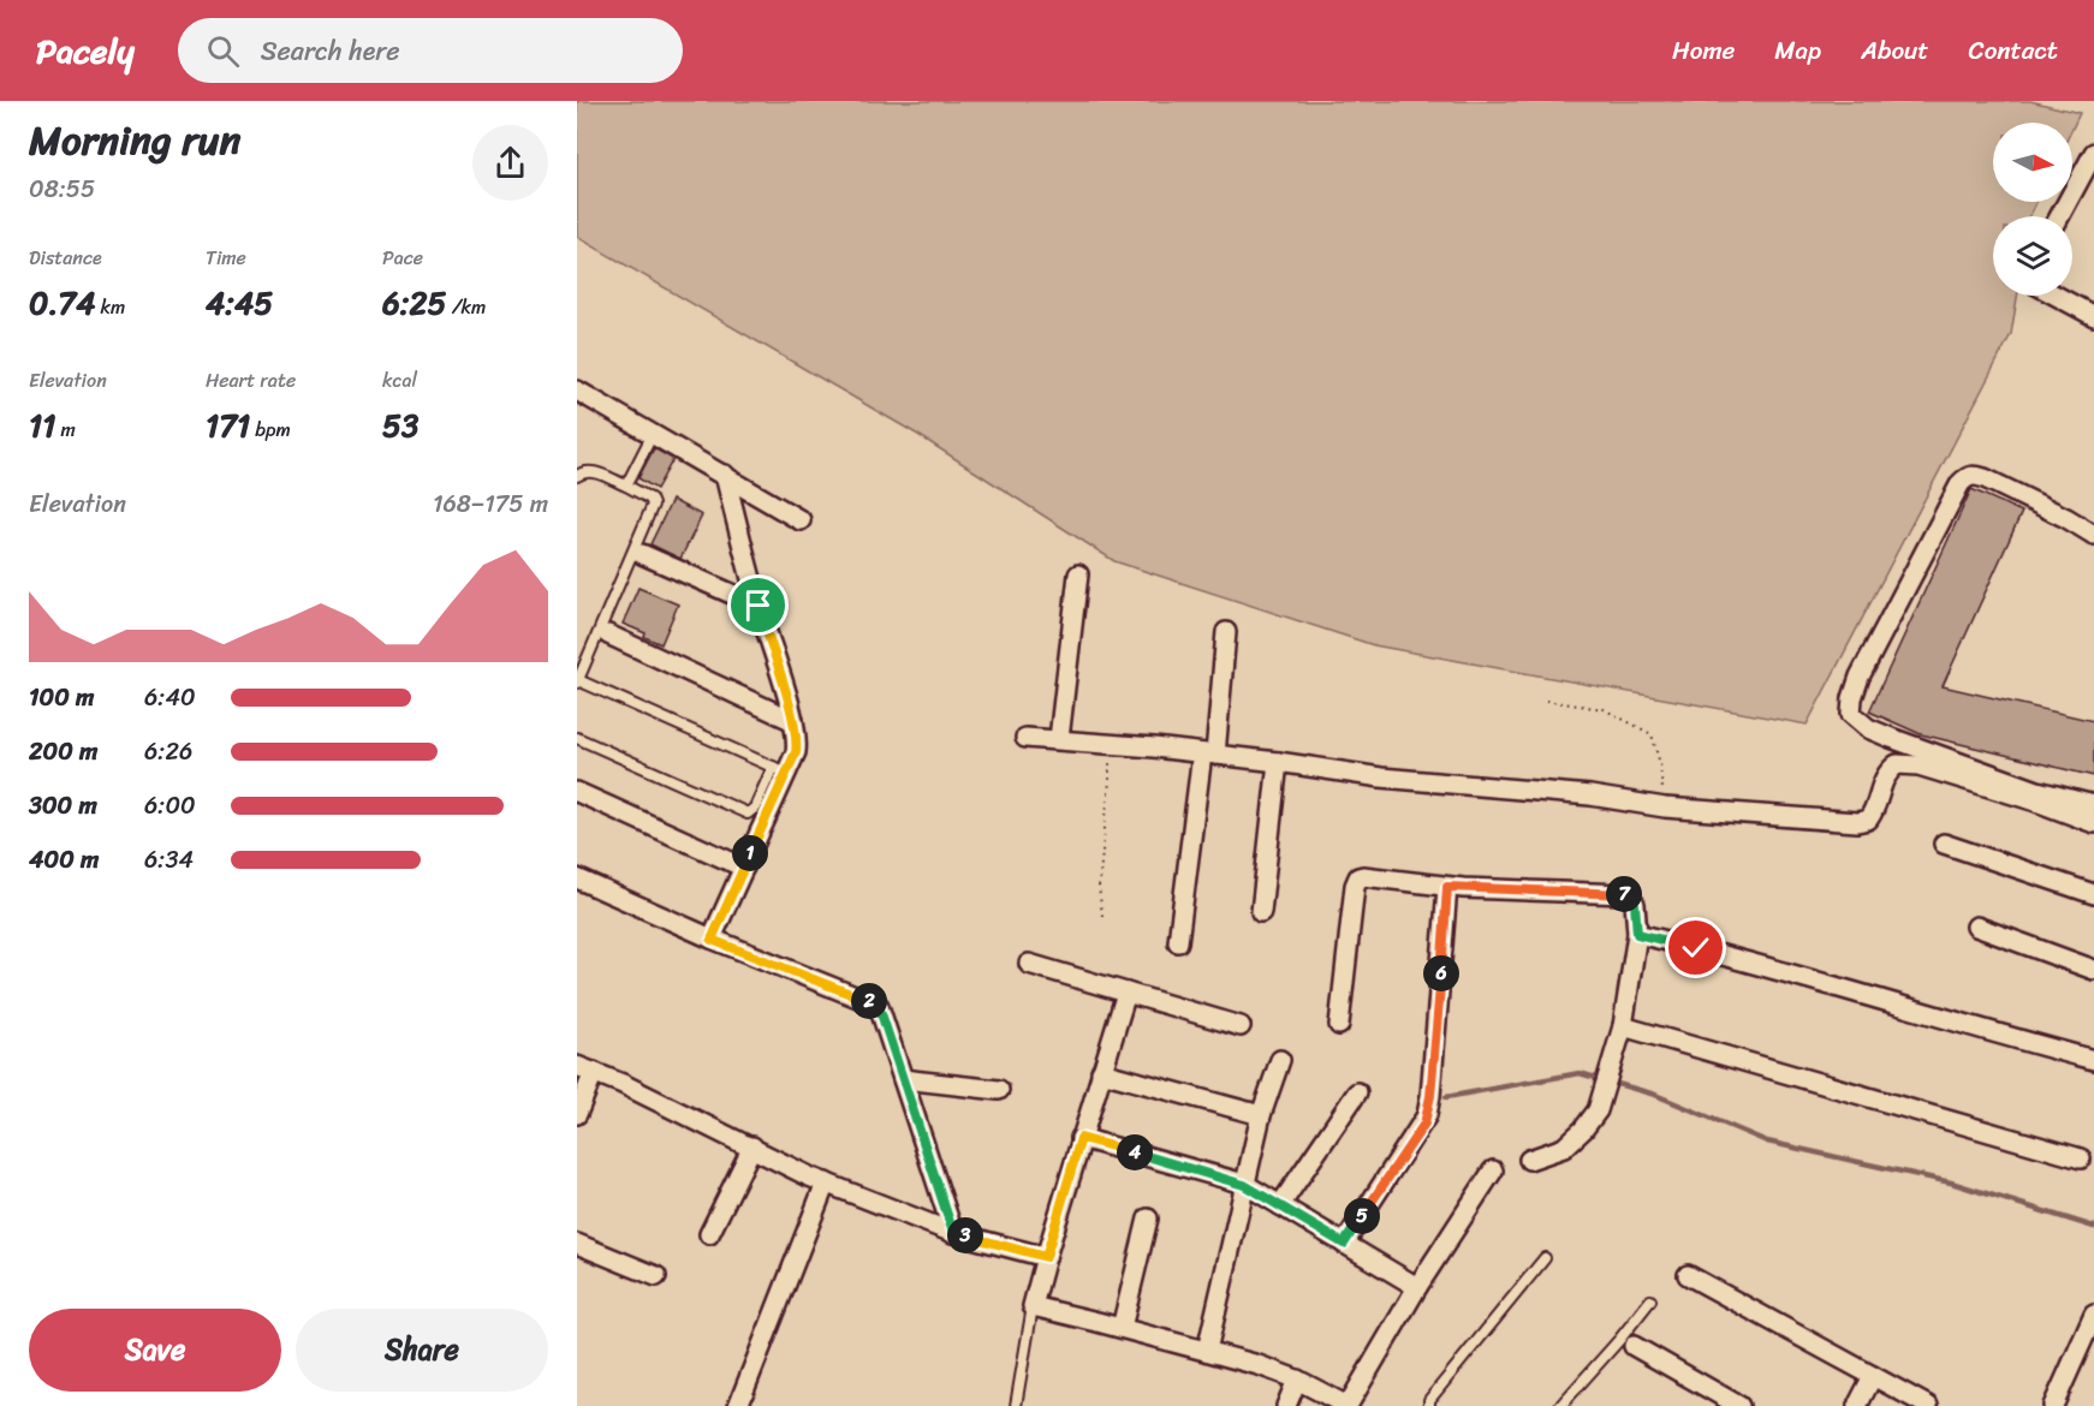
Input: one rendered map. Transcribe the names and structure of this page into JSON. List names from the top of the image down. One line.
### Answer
{"north":"right","page":{"header":"Pacely","search":"Search here","nav":["Home","Map","About","Contact"],"heading":["Morning run","08:55"],"stats":[["Distance","0.74 km"],["Time","4:45"],["Pace","6:25 /km"],["Elevation","11 m"],["Heart rate","171 bpm"],["kcal","53"]],"chart":["Elevation","168–175 m"],"list":[{"name":"100 m","note":"6:40"},{"name":"200 m","note":"6:26"},{"name":"300 m","note":"6:00"},{"name":"400 m","note":"6:34"}],"pins":["1","7","6","2","4","5","3"],"buttons":["Save","Share"]}}
